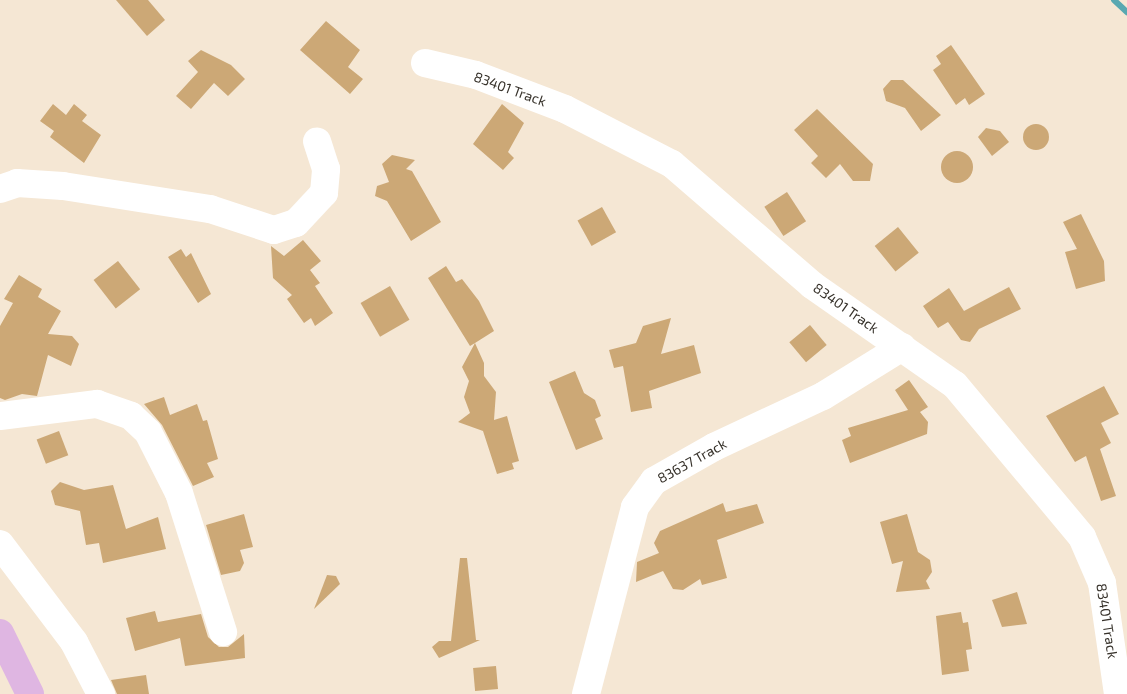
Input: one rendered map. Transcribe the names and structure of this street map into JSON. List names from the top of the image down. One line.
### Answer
{"streets":{"street":["83401 Track","83637 Track"]},"crossings":[["83401 Track","83637 Track"]]}
